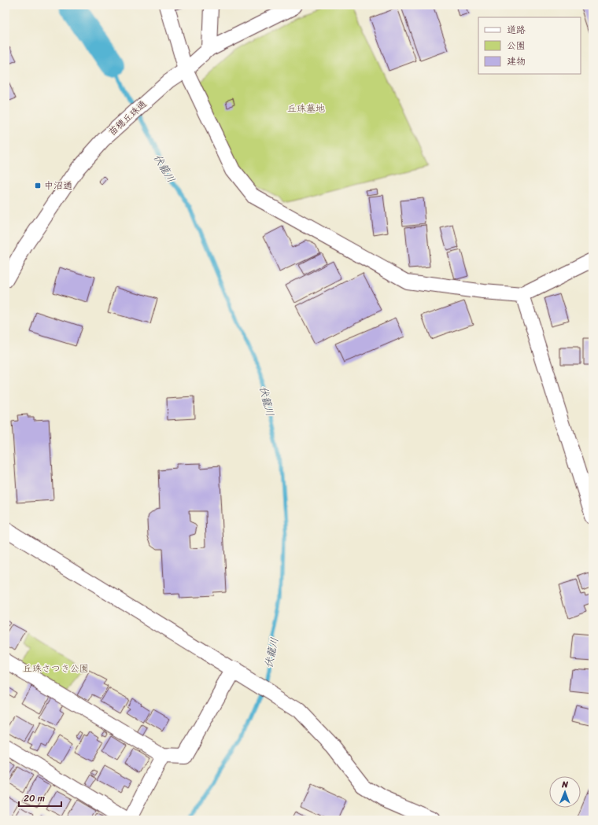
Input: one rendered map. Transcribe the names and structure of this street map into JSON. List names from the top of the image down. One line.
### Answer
{"streets":{"street":["苗穂丘珠通"]},"water":["伏籠川"],"parks":["丘珠墓地","丘珠さつき公園"],"places":{"transit":["中沼通"]},"legend":["道路","公園","建物"],"scale_bar":"20 m","north":"top"}
